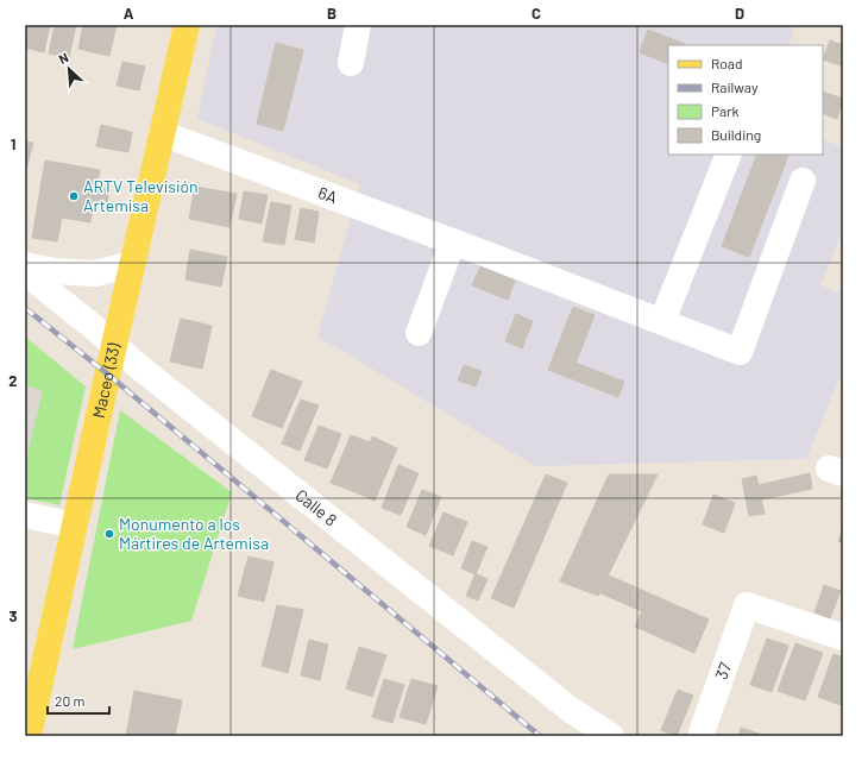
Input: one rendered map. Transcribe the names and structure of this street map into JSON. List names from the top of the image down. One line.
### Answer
{"streets":{"main road":["Maceo (33)"],"street":["6A","Calle 8","37"]},"crossings":[["6A","Maceo (33)"],["Maceo (33)","Calle 8"]],"places":["ARTV Televisión Artemisa","Monumento a los Mártires de Artemisa"],"legend":["Road","Railway","Park","Building"],"scale_bar":"20 m","north":"top left","grid":{"columns":["A","B","C","D"],"rows":["1","2","3"]}}
